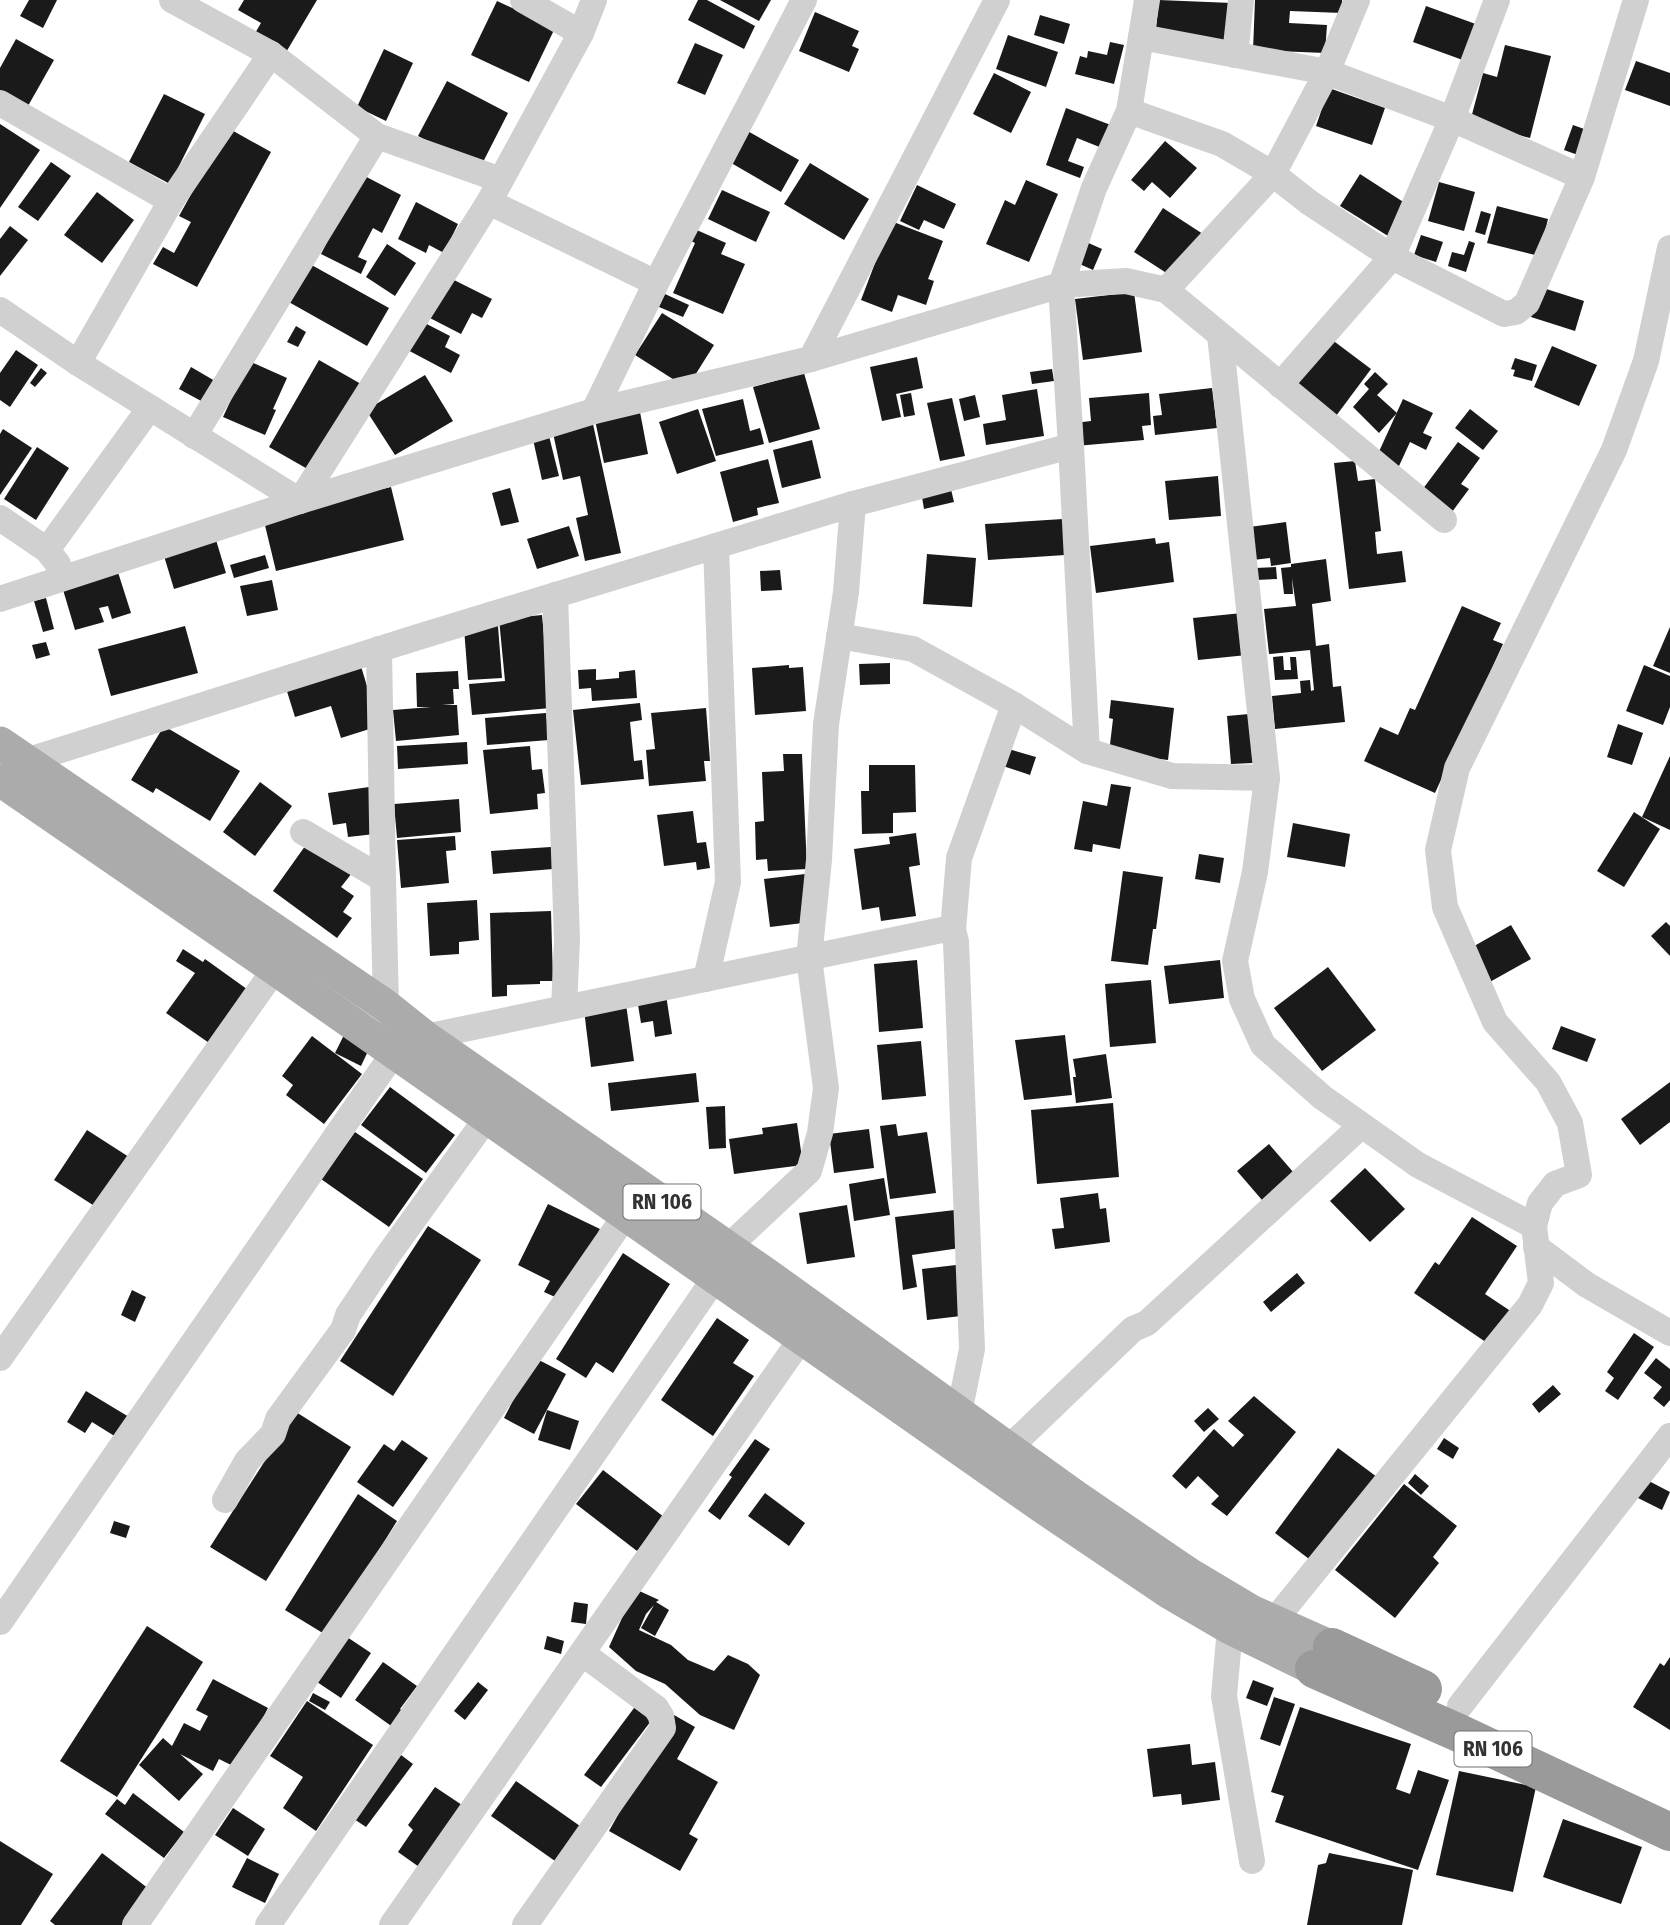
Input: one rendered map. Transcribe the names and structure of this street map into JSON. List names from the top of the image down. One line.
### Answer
{"streets":{"highway":["RN 106"]}}
